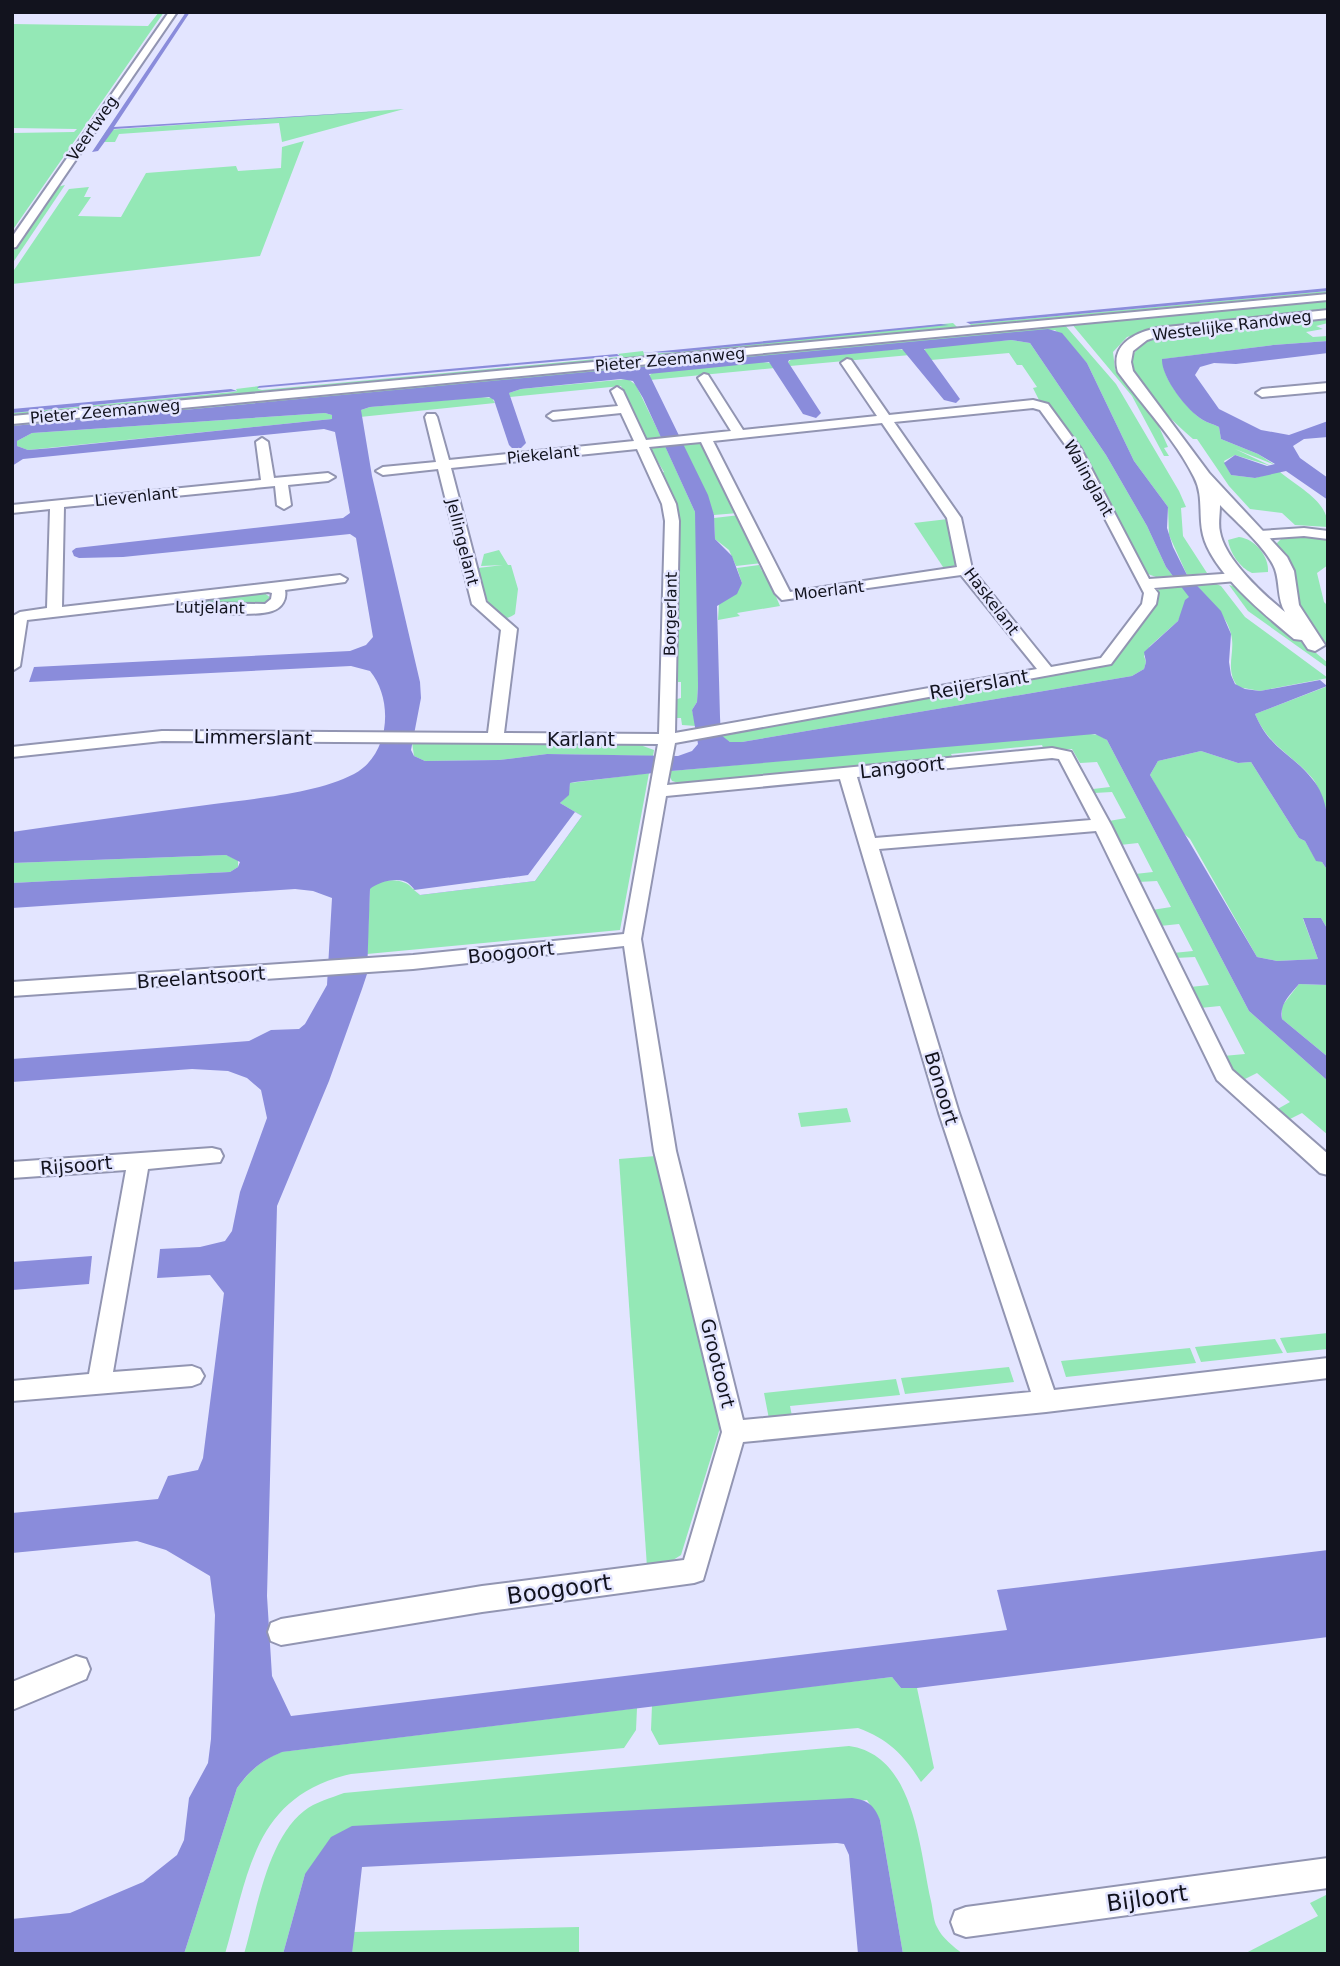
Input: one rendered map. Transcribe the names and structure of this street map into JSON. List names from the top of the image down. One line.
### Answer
{"streets":{"street":["Veertweg","Westelijke Randweg","Pieter Zeemanweg","Piekelant","Walinglant","Lievenlant","Jellingelant","Moerlant","Haskelant","Lutjelant","Borgerlant","Reijerslant","Limmerslant","Karlant","Langoort","Boogoort","Breelantsoort","Bonoort","Rijsoort","Grootoort","Bijloort"]},"crossings":[["Piekelant","Walinglant"],["Piekelant","Jellingelant"],["Piekelant","Borgerlant"],["Walinglant","Moerlant"],["Walinglant","Haskelant"],["Walinglant","Borgerlant"],["Walinglant","Reijerslant"],["Jellingelant","Limmerslant"],["Jellingelant","Karlant"],["Moerlant","Haskelant"],["Haskelant","Reijerslant"],["Borgerlant","Reijerslant"],["Borgerlant","Karlant"],["Borgerlant","Langoort"],["Borgerlant","Grootoort"],["Reijerslant","Karlant"],["Limmerslant","Karlant"],["Langoort","Bonoort"],["Langoort","Grootoort"],["Boogoort","Breelantsoort"],["Boogoort","Grootoort"],["Bonoort","Grootoort"]]}
